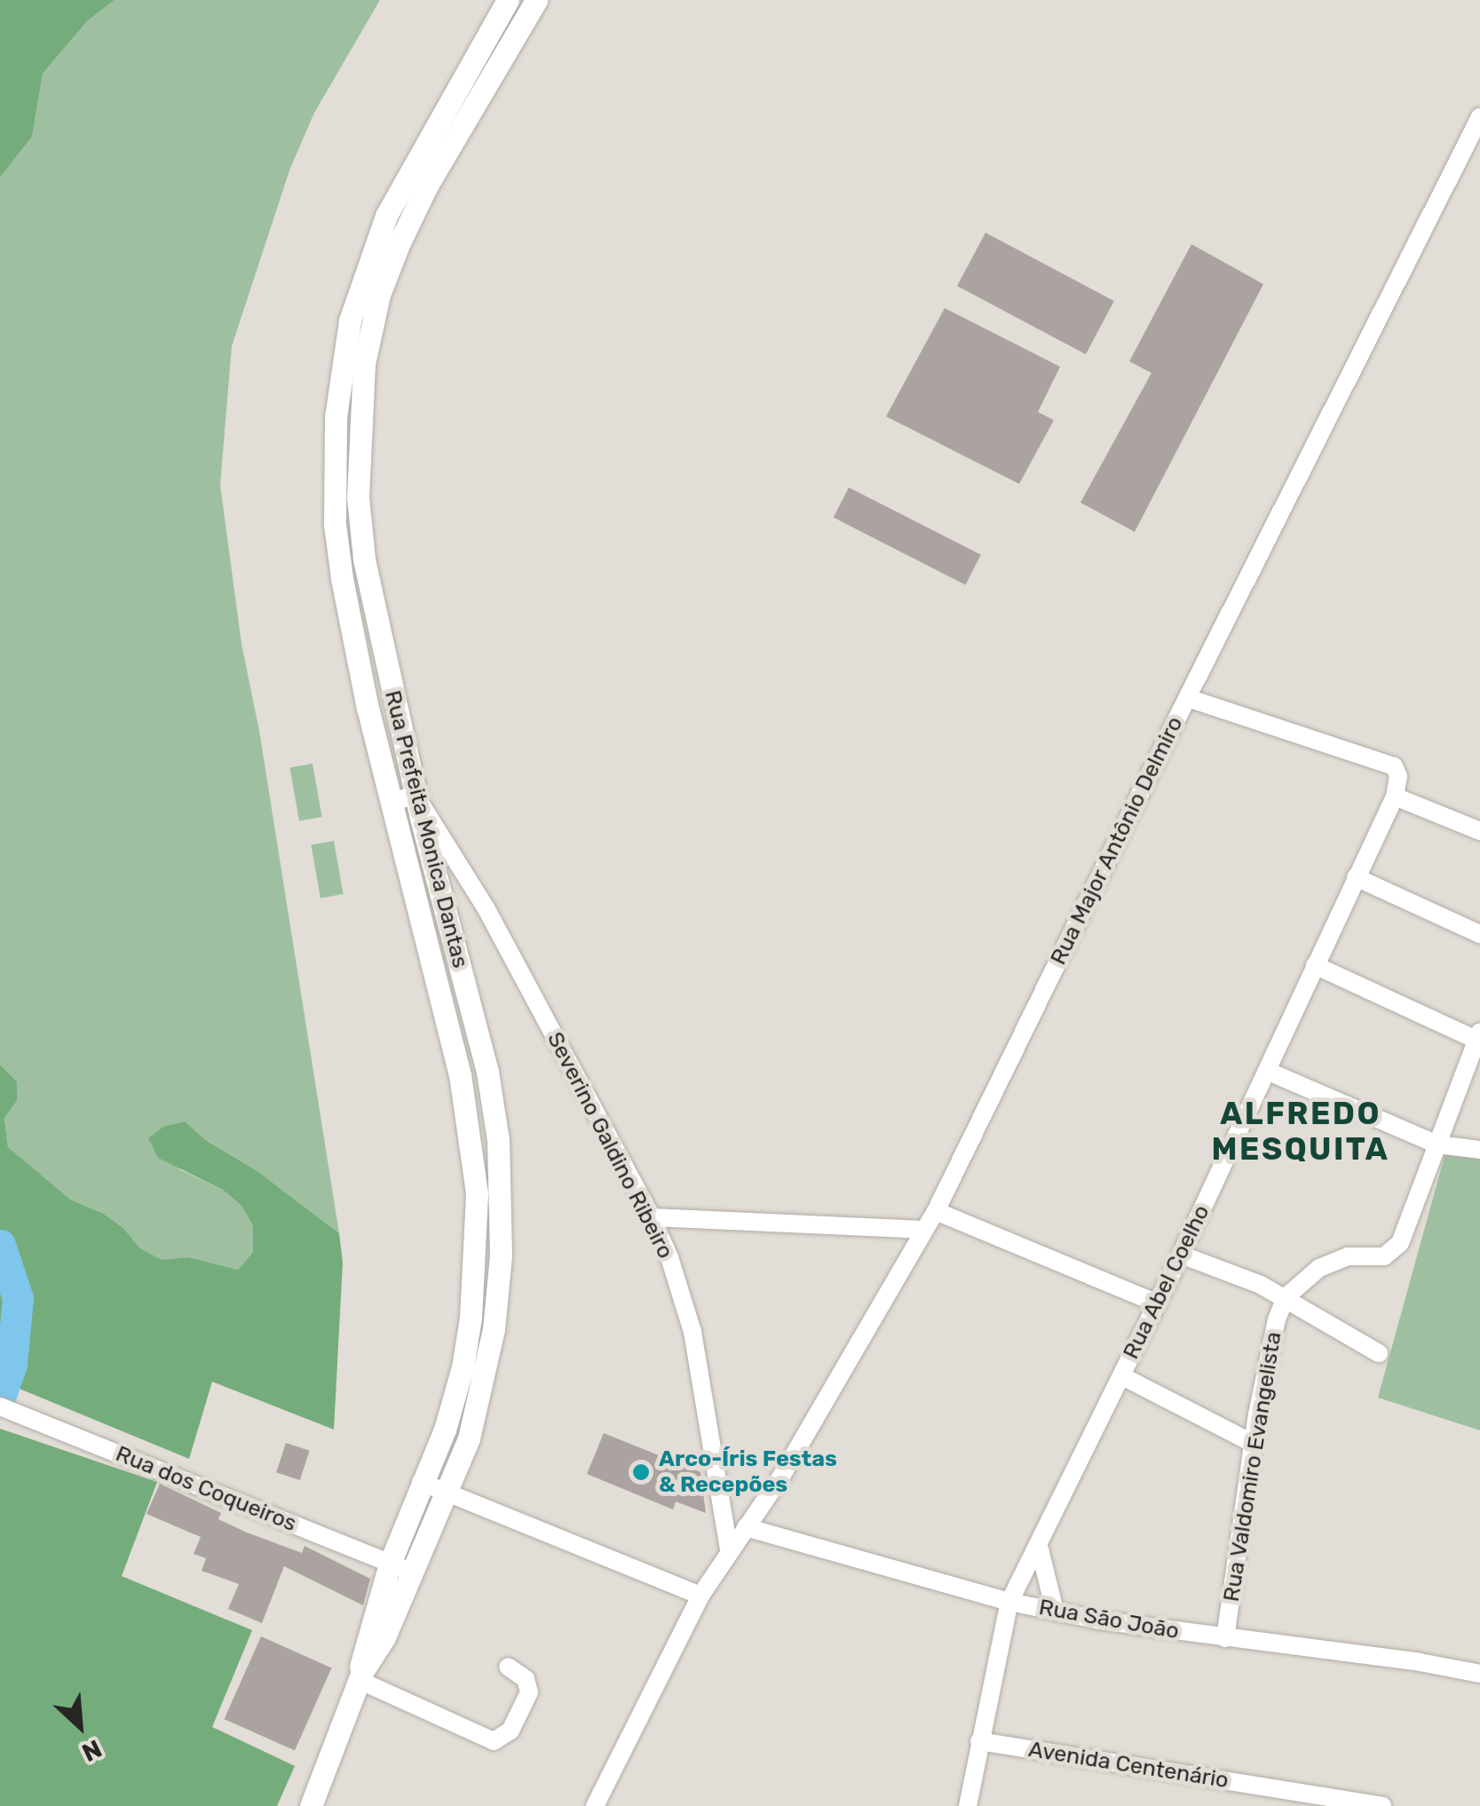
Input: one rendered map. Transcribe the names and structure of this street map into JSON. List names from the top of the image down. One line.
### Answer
{"streets":{"main road":["Rua Prefeita Monica Dantas"],"street":["Rua Major Antônio Delmiro","Severino Galdino Ribeiro","Rua Abel Coelho","Rua Valdomiro Evangelista","Rua dos Coqueiros","Rua São João","Avenida Centenário"]},"crossings":[["Rua Prefeita Monica Dantas","Severino Galdino Ribeiro"],["Rua Prefeita Monica Dantas","Rua dos Coqueiros"],["Rua Major Antônio Delmiro","Severino Galdino Ribeiro"],["Rua Major Antônio Delmiro","Rua Abel Coelho"],["Rua Major Antônio Delmiro","Rua São João"],["Rua Abel Coelho","Rua São João"],["Rua Abel Coelho","Avenida Centenário"],["Rua Valdomiro Evangelista","Rua São João"]],"districts":["ALFREDO MESQUITA"],"places":["Arco-Íris Festas & Recepões"],"north":"bottom right"}
